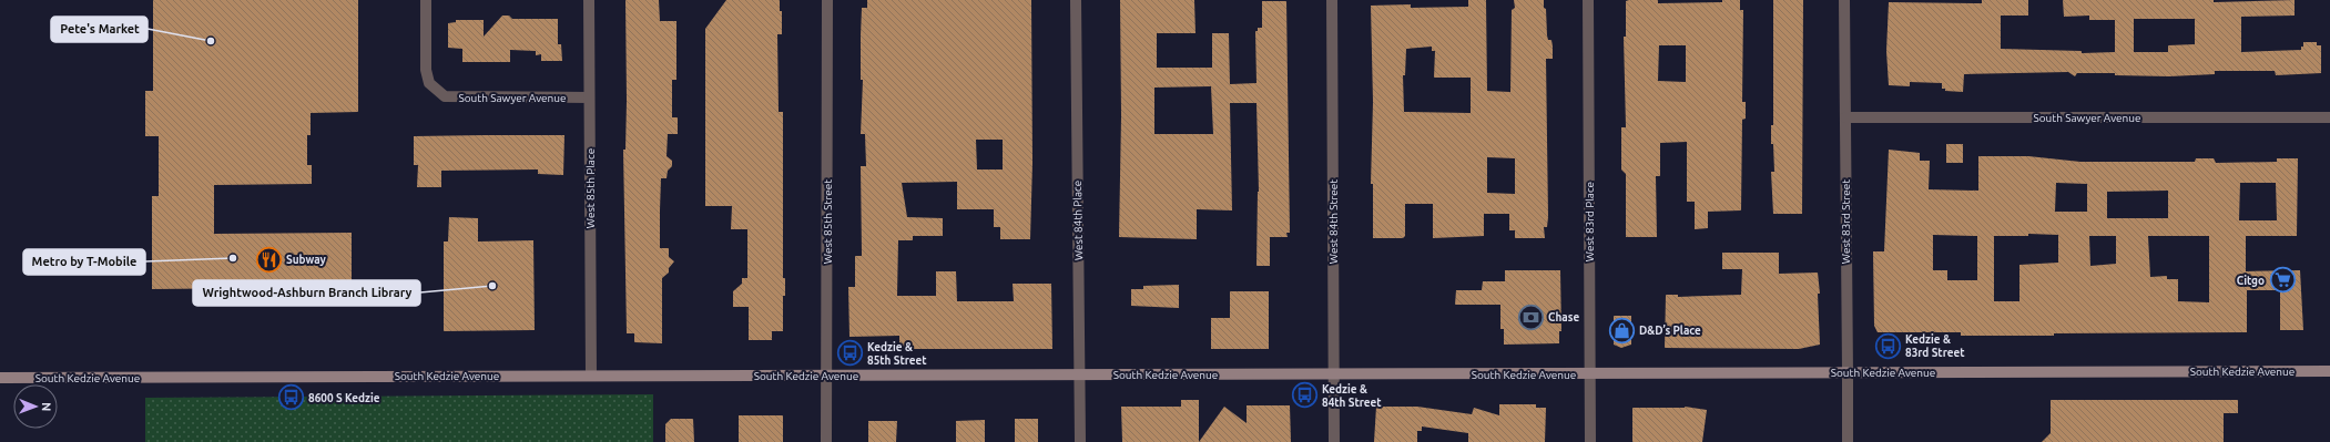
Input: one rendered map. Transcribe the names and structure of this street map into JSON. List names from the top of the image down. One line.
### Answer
{"streets":{"main road":["South Kedzie Avenue"],"street":["South Sawyer Avenue","West 85th Place","West 84th Place","West 85th Street","West 84th Street","West 83rd Place","West 83rd Street"]},"crossings":[["South Sawyer Avenue","West 85th Place"],["South Sawyer Avenue","West 83rd Street"],["West 85th Place","South Kedzie Avenue"],["West 84th Place","South Kedzie Avenue"],["West 85th Street","South Kedzie Avenue"],["West 84th Street","South Kedzie Avenue"],["West 83rd Place","South Kedzie Avenue"],["West 83rd Street","South Kedzie Avenue"]],"places":{"other":["Pete's Market","Metro by T-Mobile","Wrightwood-Ashburn Branch Library"],"restaurant":["Subway"],"supermarket":["Citgo"],"bank":["Chase"],"shop":["D&D’s Place"],"bus stop":["Kedzie & 83rd Street","Kedzie & 85th Street","Kedzie & 84th Street","8600 S Kedzie"]},"north":"right"}
